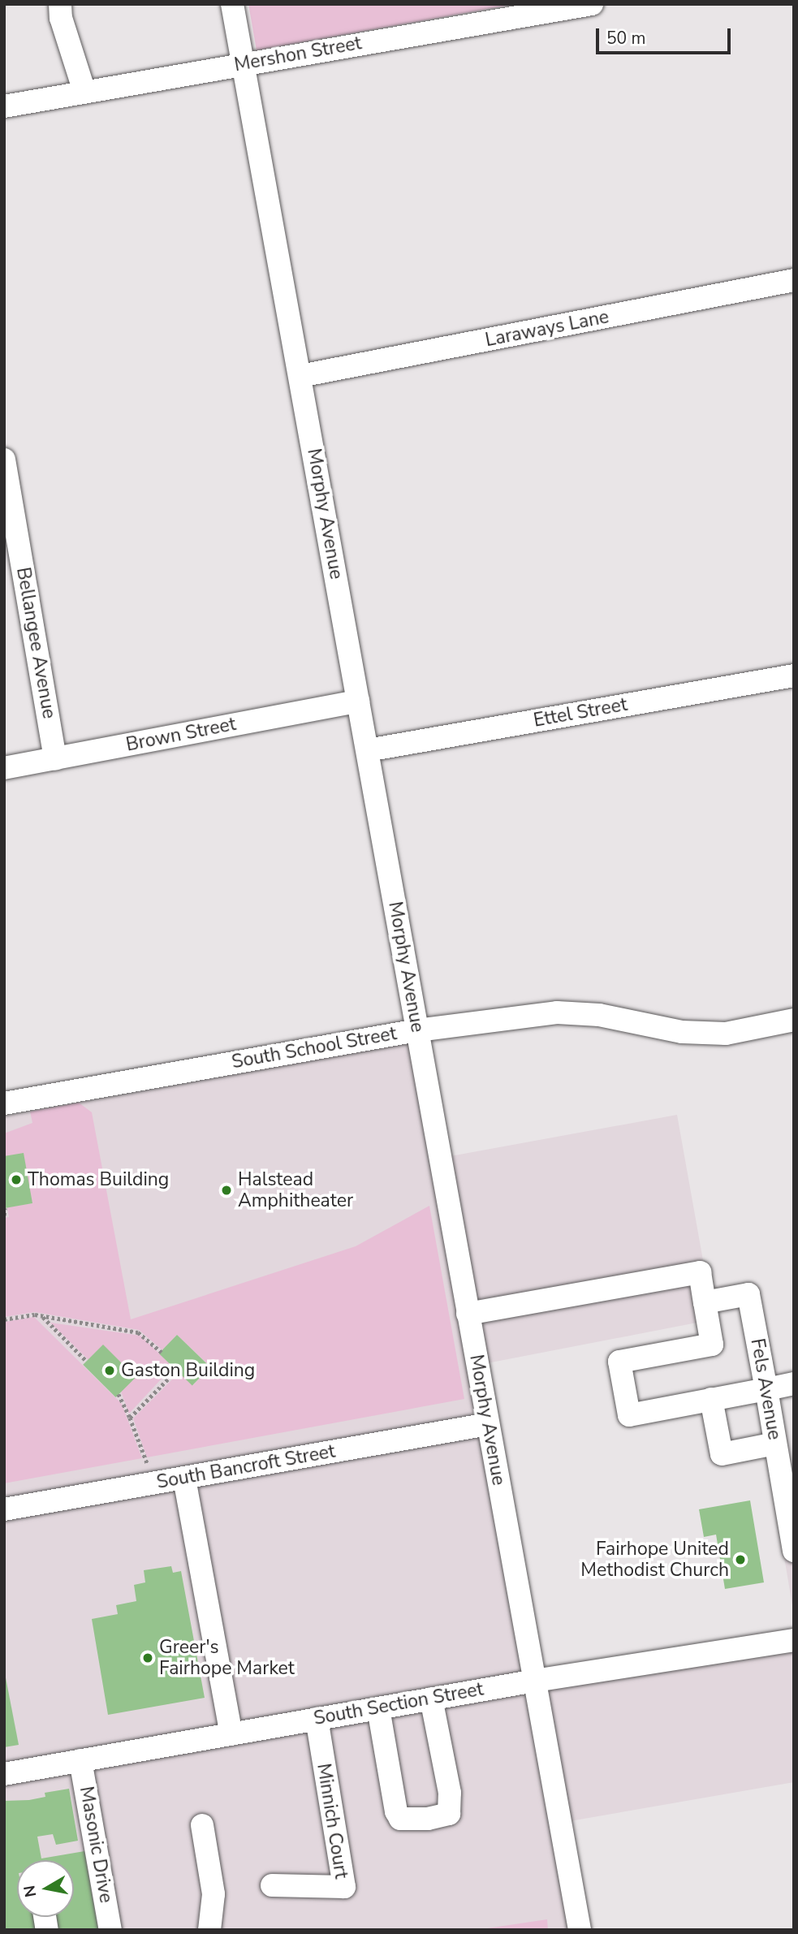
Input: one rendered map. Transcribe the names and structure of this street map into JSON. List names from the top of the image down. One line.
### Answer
{"streets":{"street":["Mershon Street","Laraways Lane","Morphy Avenue","Bellangee Avenue","Ettel Street","Brown Street","South School Street","Fels Avenue","South Bancroft Street","South Section Street","Minnich Court","Masonic Drive"]},"crossings":[["Mershon Street","Morphy Avenue"],["Laraways Lane","Morphy Avenue"],["Morphy Avenue","Ettel Street"],["Morphy Avenue","Brown Street"],["Morphy Avenue","South School Street"],["Morphy Avenue","South Bancroft Street"],["Morphy Avenue","South Section Street"],["Bellangee Avenue","Brown Street"],["South Section Street","Minnich Court"],["South Section Street","Masonic Drive"]],"places":["Thomas Building","Halstead Amphitheater","Gaston Building","Fairhope United Methodist Church","Greer's Fairhope Market"],"scale_bar":"50 m","north":"left"}
